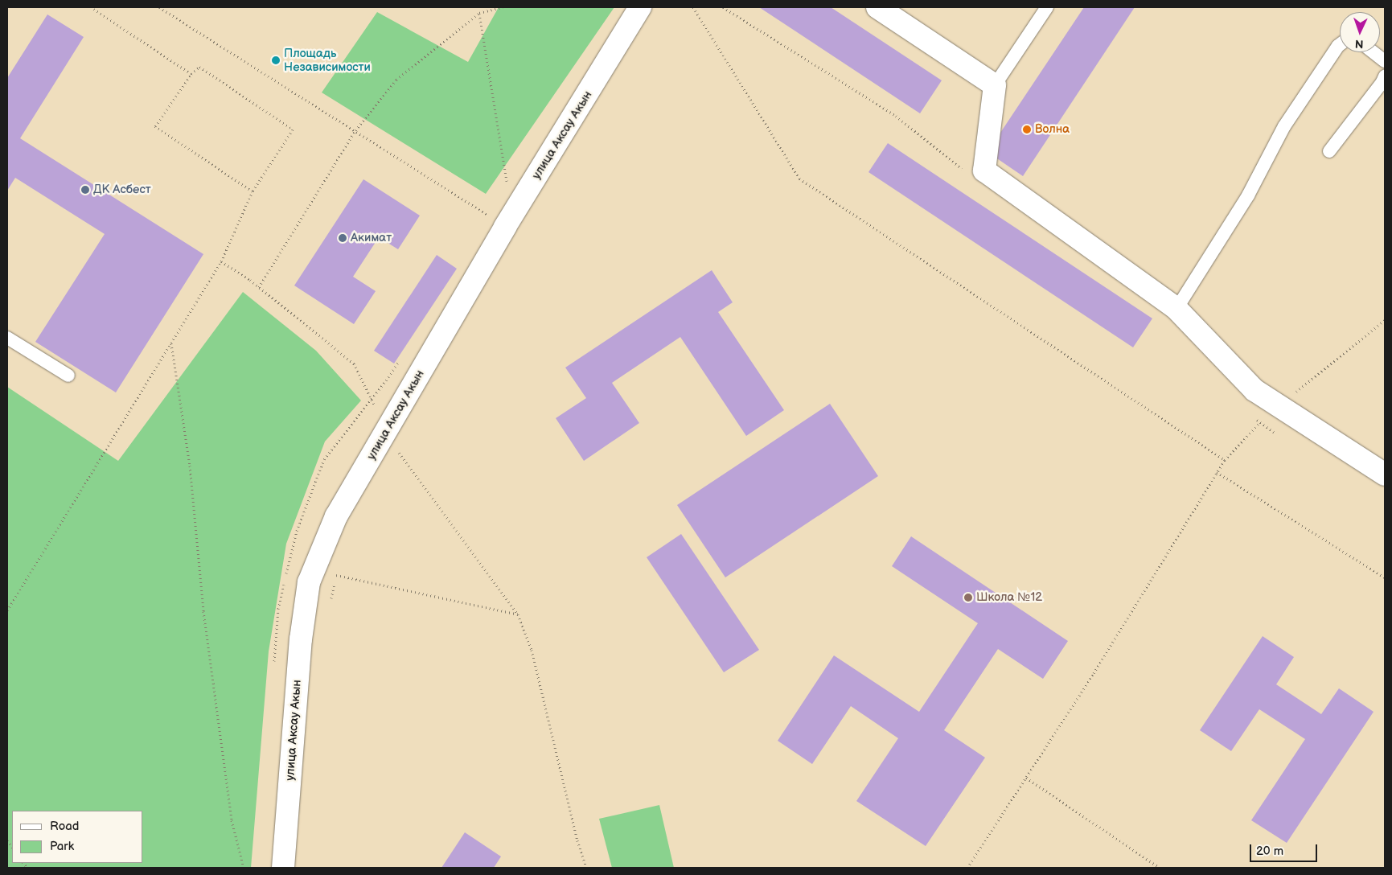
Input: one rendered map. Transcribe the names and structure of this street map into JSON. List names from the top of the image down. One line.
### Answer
{"streets":{"street":["улица Аксау Акын"]},"places":["Площадь Независимости","Волна","ДК Асбест","Акимат","Школа №12"],"legend":["Road","Park"],"scale_bar":"20 m","north":"bottom"}
